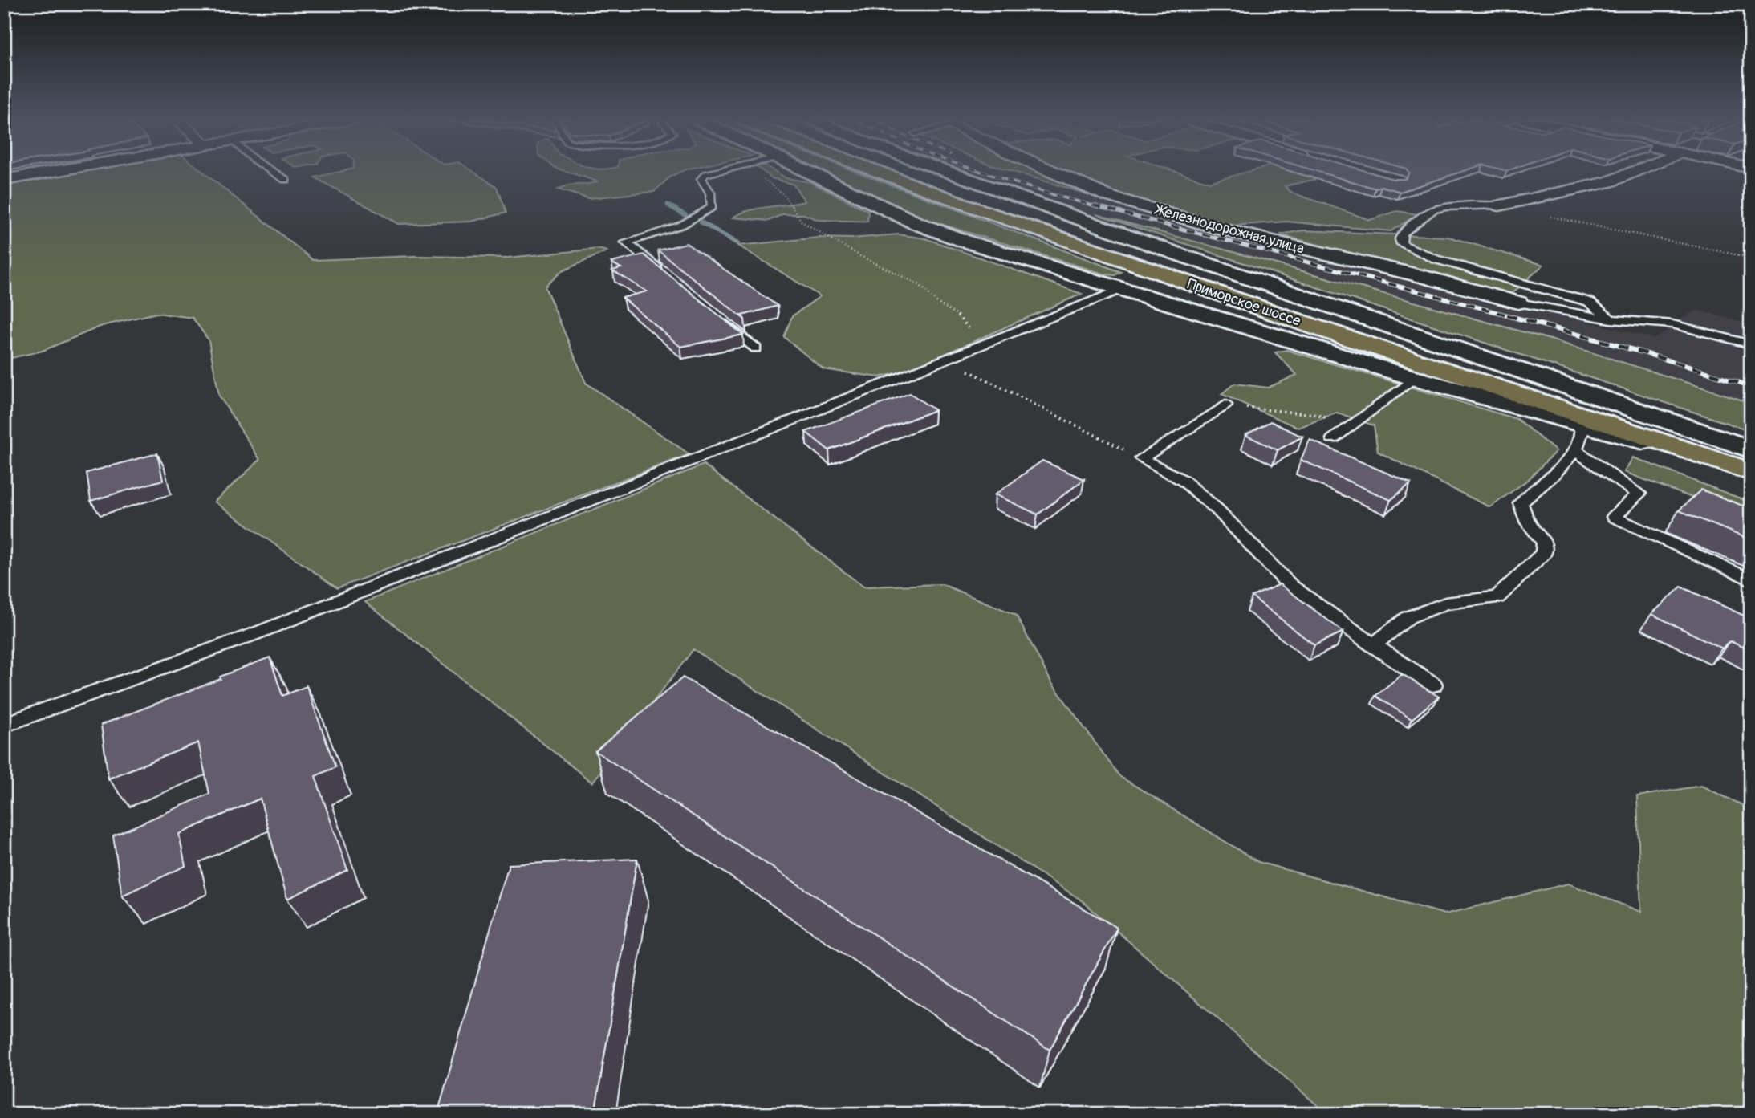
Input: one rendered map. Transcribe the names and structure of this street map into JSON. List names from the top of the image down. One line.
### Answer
{"streets":{"main road":["Приморское шоссе"],"street":["Железнодорожная улица"]}}
